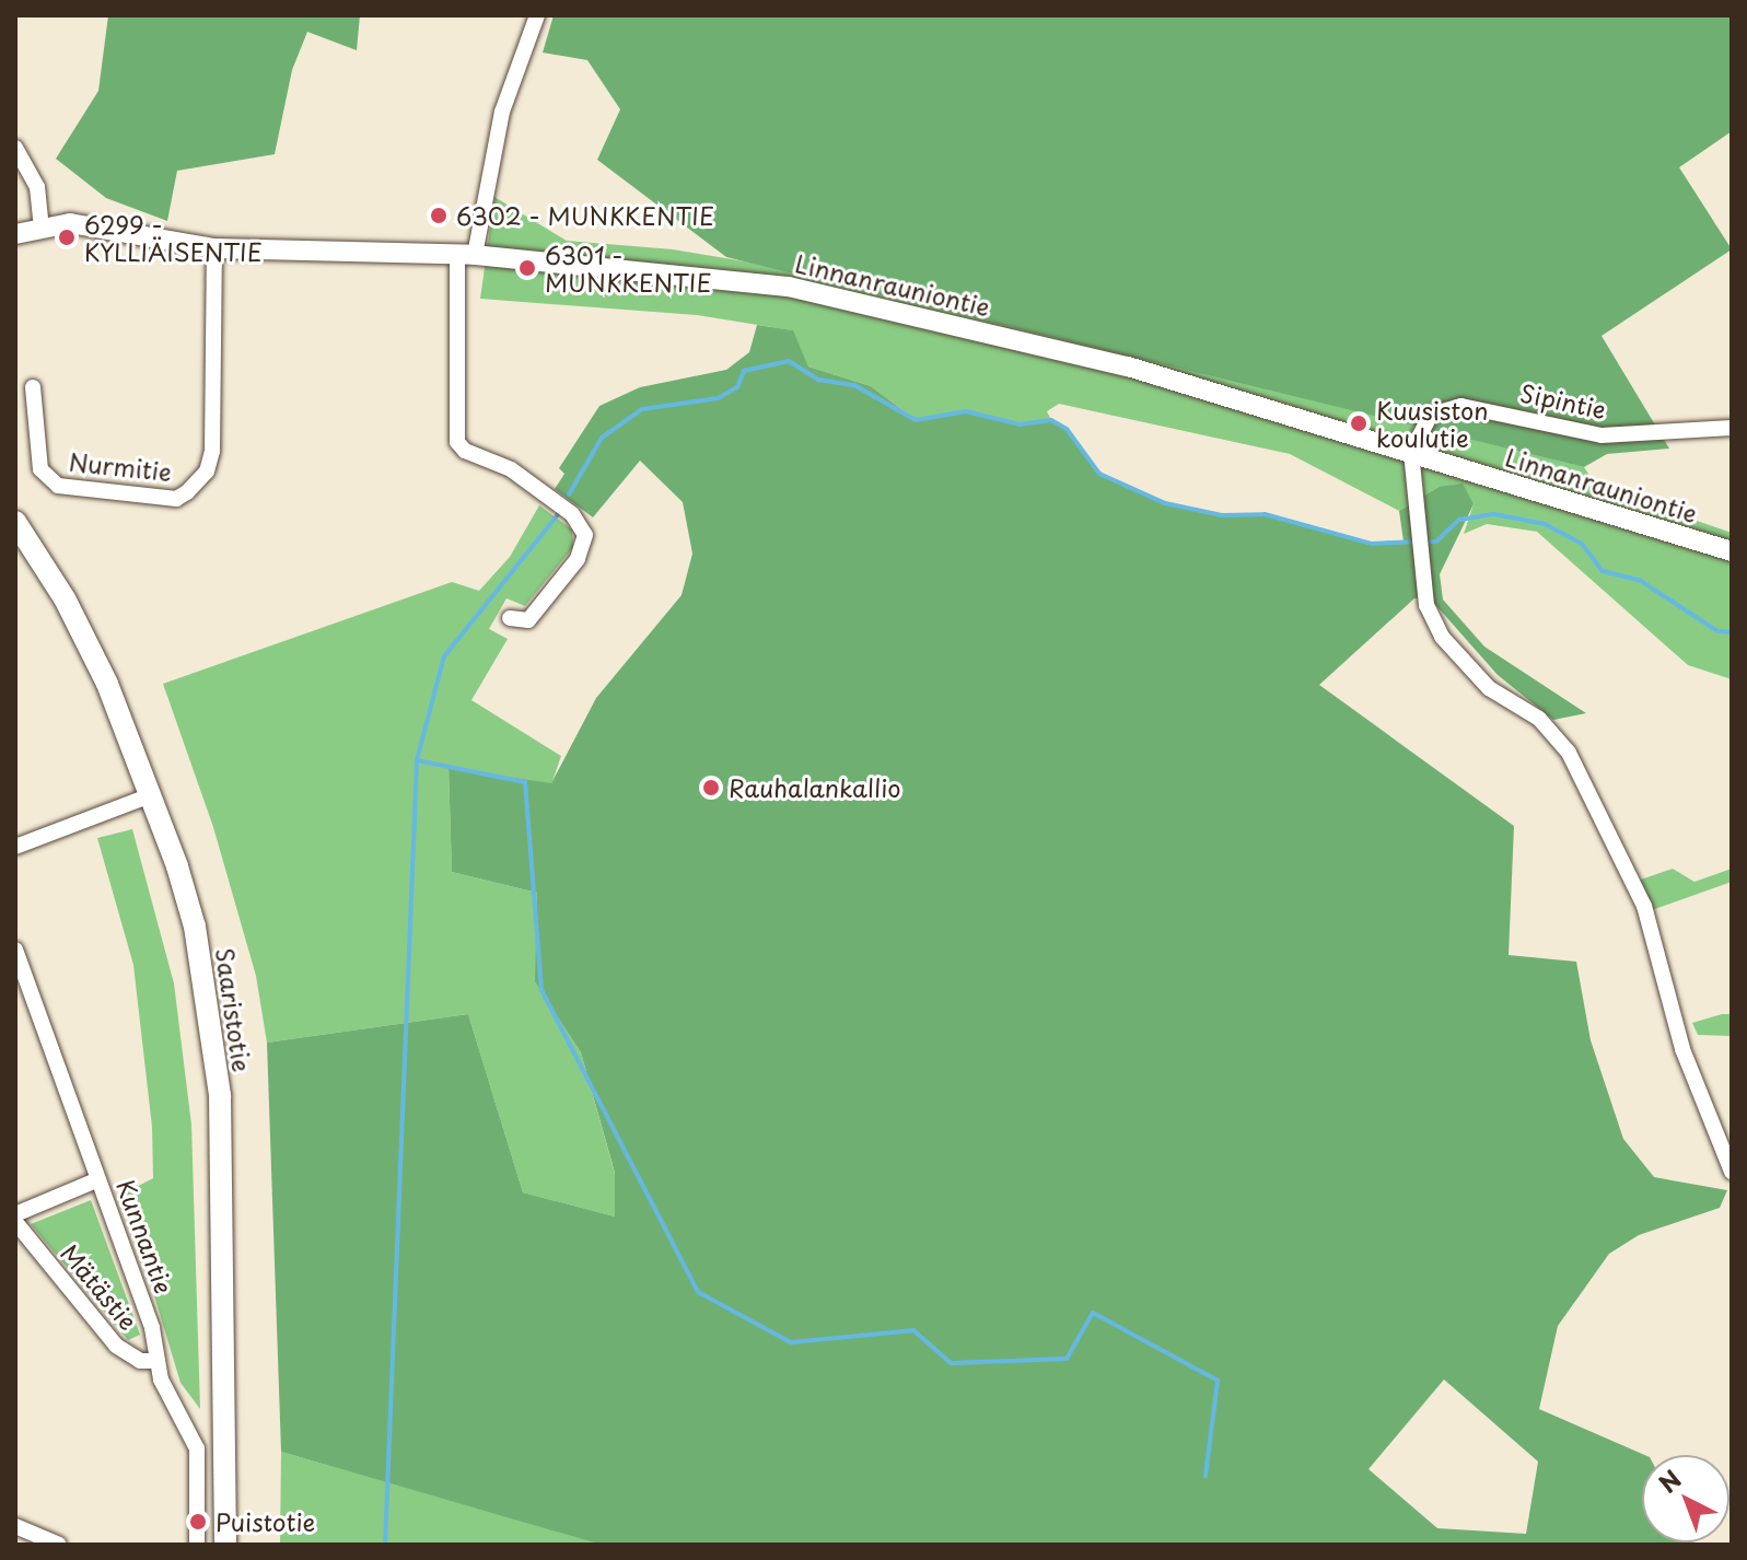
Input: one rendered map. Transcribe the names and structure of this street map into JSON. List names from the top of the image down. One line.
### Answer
{"streets":{"main road":["Saaristotie"],"street":["Linnanrauniontie","Sipintie","Nurmitie","Kunnantie","Mätästie"]},"crossings":[["Linnanrauniontie","Sipintie"],["Linnanrauniontie","Nurmitie"],["Kunnantie","Mätästie"]],"places":["6302 - MUNKKENTIE","6299 - KYLLIÄISENTIE","6301 - MUNKKENTIE","Kuusiston koulutie","Rauhalankallio","Puistotie"],"north":"top left"}
